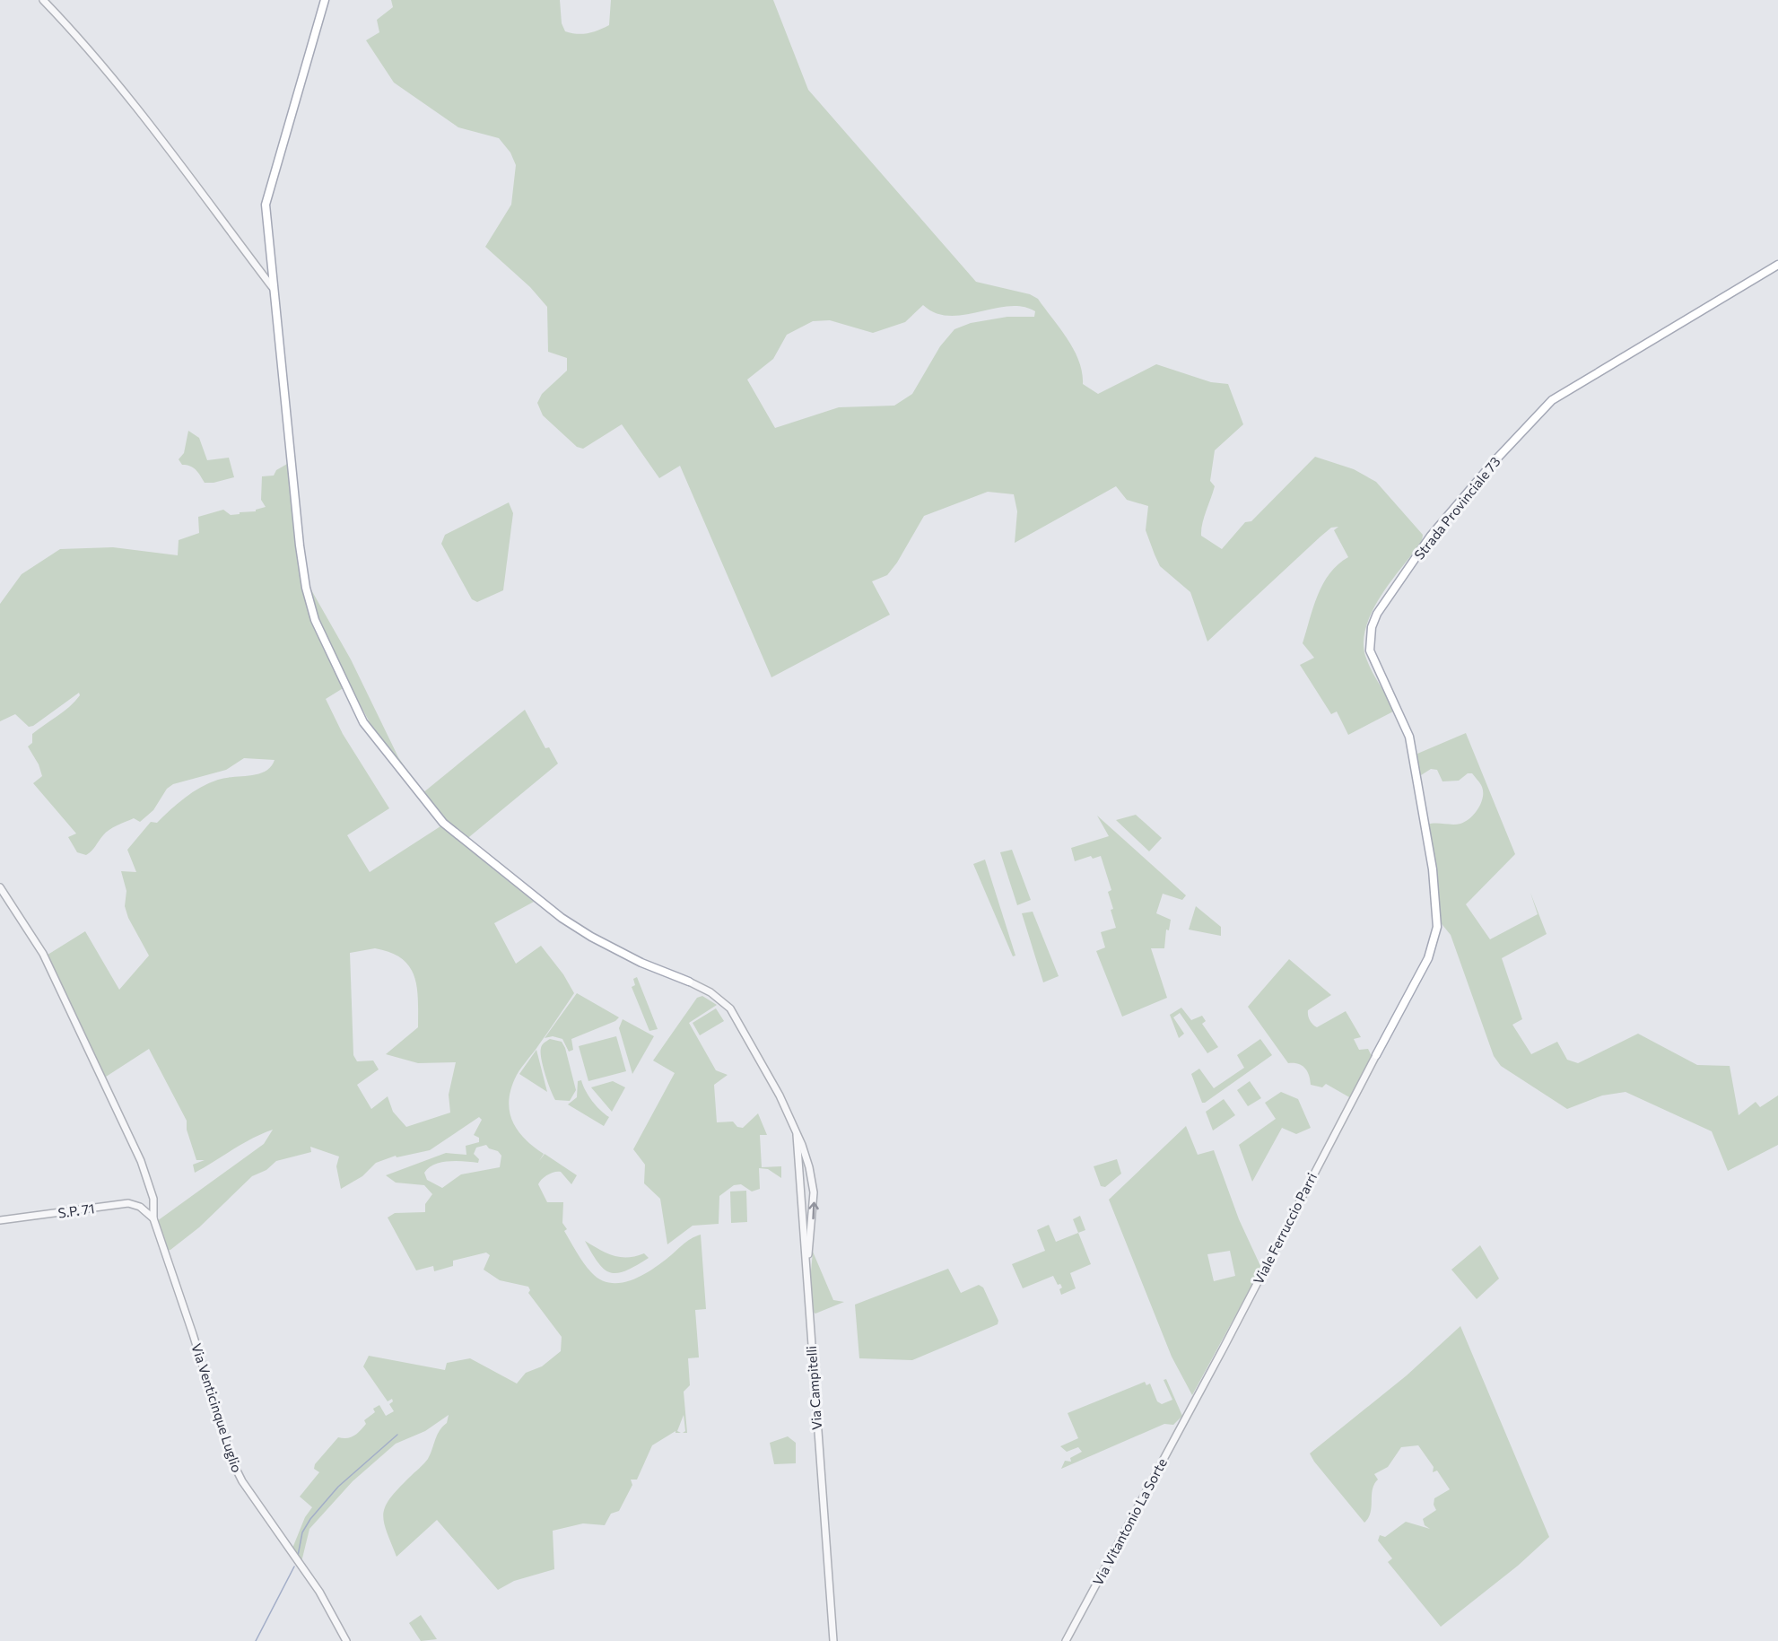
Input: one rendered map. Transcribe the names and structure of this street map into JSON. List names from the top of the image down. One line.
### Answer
{"streets":{"main road":["Strada Provinciale 73"],"street":["S.P. 71","Viale Ferruccio Parri","Via Campitelli","Via Venticinque Luglio","Via Vitantonio La Sorte"]},"crossings":[["Strada Provinciale 73","Viale Ferruccio Parri"],["S.P. 71","Via Venticinque Luglio"],["Viale Ferruccio Parri","Via Vitantonio La Sorte"]]}
